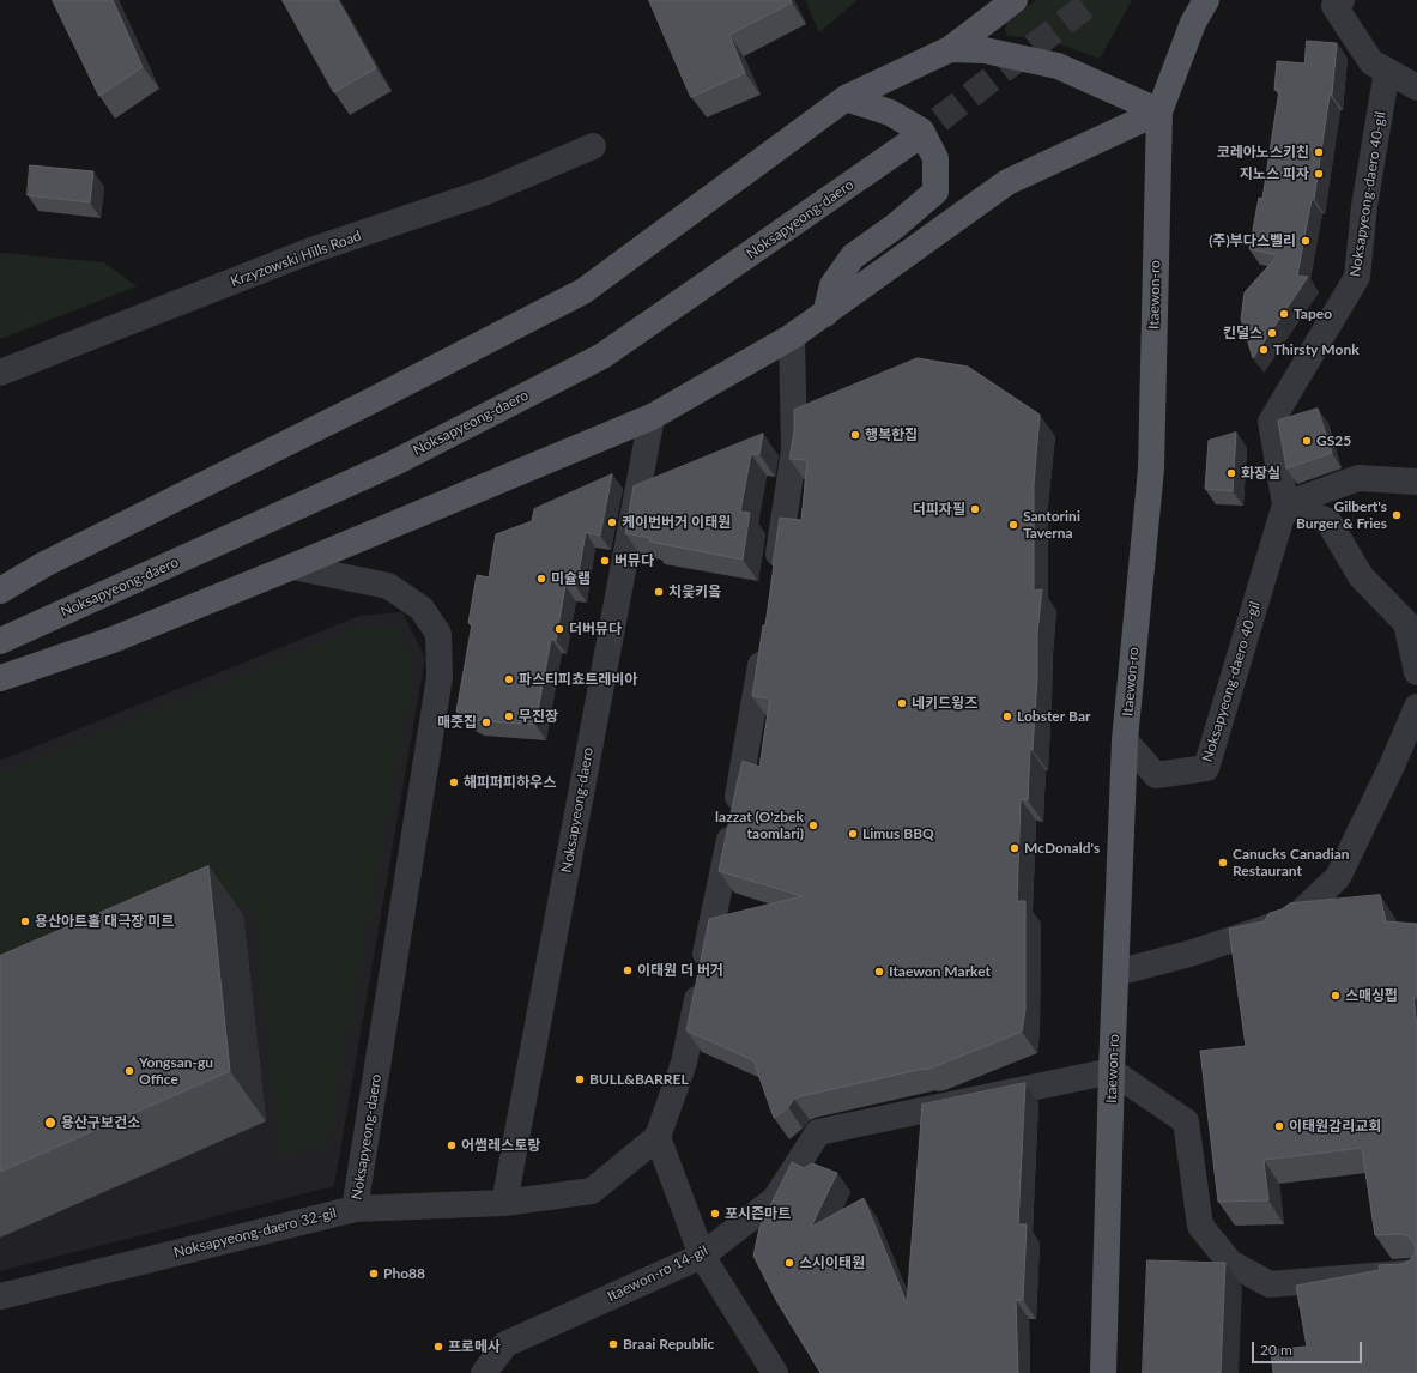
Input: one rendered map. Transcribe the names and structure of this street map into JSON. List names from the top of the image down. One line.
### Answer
{"streets":{"main road":["Noksapyeong-daero","Itaewon-ro"],"street":["Noksapyeong-daero 40-gil","Krzyzowski Hills Road","Noksapyeong-daero 32-gil","Itaewon-ro 14-gil"]},"crossings":[["Noksapyeong-daero 40-gil","Itaewon-ro"],["Noksapyeong-daero","Noksapyeong-daero 32-gil"],["Itaewon-ro","Itaewon-ro 14-gil"]],"places":["코레아노스키친","지노스 피자","(주)부다스벨리","Tapeo","킨덜스","Thirsty Monk","행복한집","GS25","화장실","더피자필","Gilbert's Burger & Fries","케이번버거 이태원","Santorini Taverna","버뮤다","미슐램","치읓키읔","더버뮤다","파스티피쵸트레비아","네키드윙즈","무진장","Lobster Bar","매줏집","해피퍼피하우스","lazzat (O'zbek taomlari)","Limus BBQ","McDonald's","Canucks Canadian Restaurant","용산아트홀 대극장 미르","이태원 더 버거","Itaewon Market","스매싱펍","Yongsan-gu Office","BULL&BARREL","용산구보건소","이태원감리교회","어썸레스토랑","포시즌마트","스시이태원","Pho88","Braai Republic","프로메사"],"scale_bar":"20 m"}
